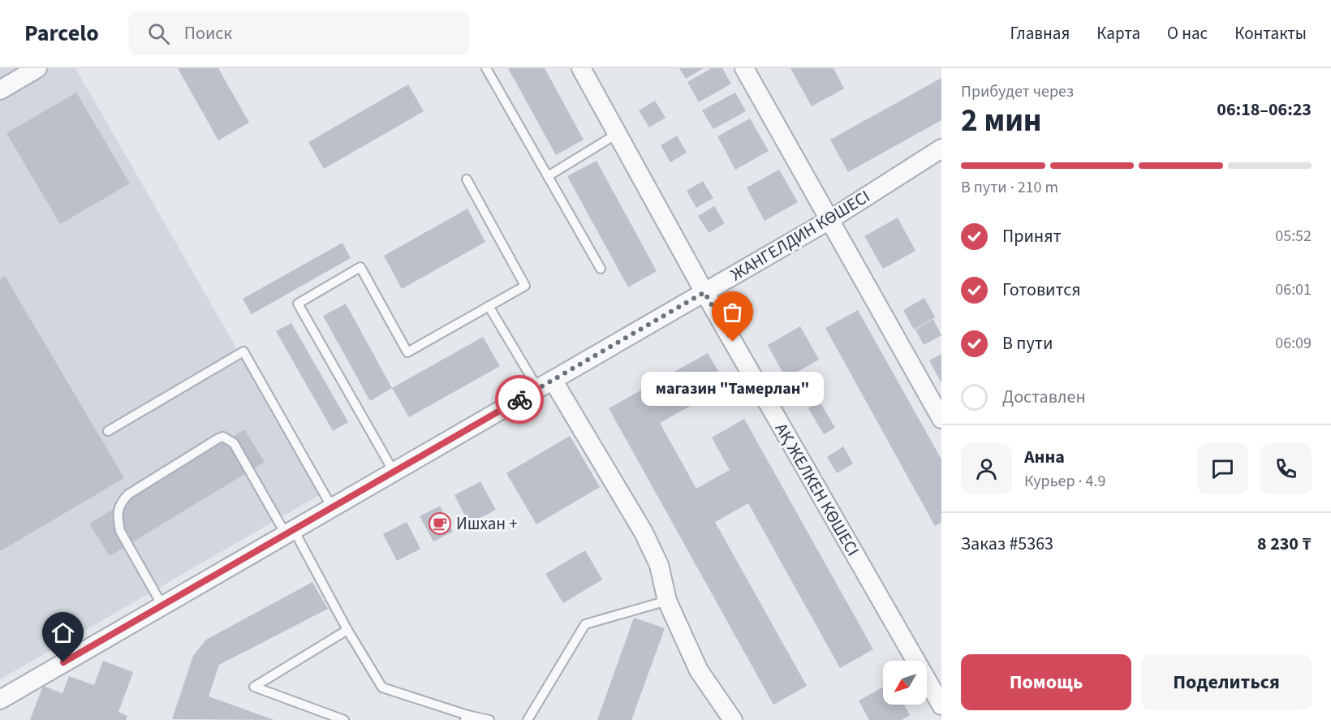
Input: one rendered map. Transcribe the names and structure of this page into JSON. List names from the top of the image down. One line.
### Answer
{"streets":{"street":["ЖАНГЕЛДИН КӨШЕСІ","АҚ ЖЕЛКЕН КӨШЕСІ"]},"crossings":[["ЖАНГЕЛДИН КӨШЕСІ","АҚ ЖЕЛКЕН КӨШЕСІ"]],"places":{"other":["магазин \"Тамерлан\""],"cafe":["Ишхан +"]},"north":"bottom left","page":{"header":"Parcelo","search":"Поиск","nav":["Главная","Карта","О нас","Контакты"],"heading":["2 мин","Прибудет через","06:18–06:23"],"panel":["Анна","Курьер · 4.9","Заказ #5363","8 230 ₸"],"bar":"В пути · 210 m","list":[["Принят","05:52"],["Готовится","06:01"],["В пути","06:09"],"Доставлен"],"bubble":"магазин \"Тамерлан\"","buttons":["Помощь","Поделиться"]}}
